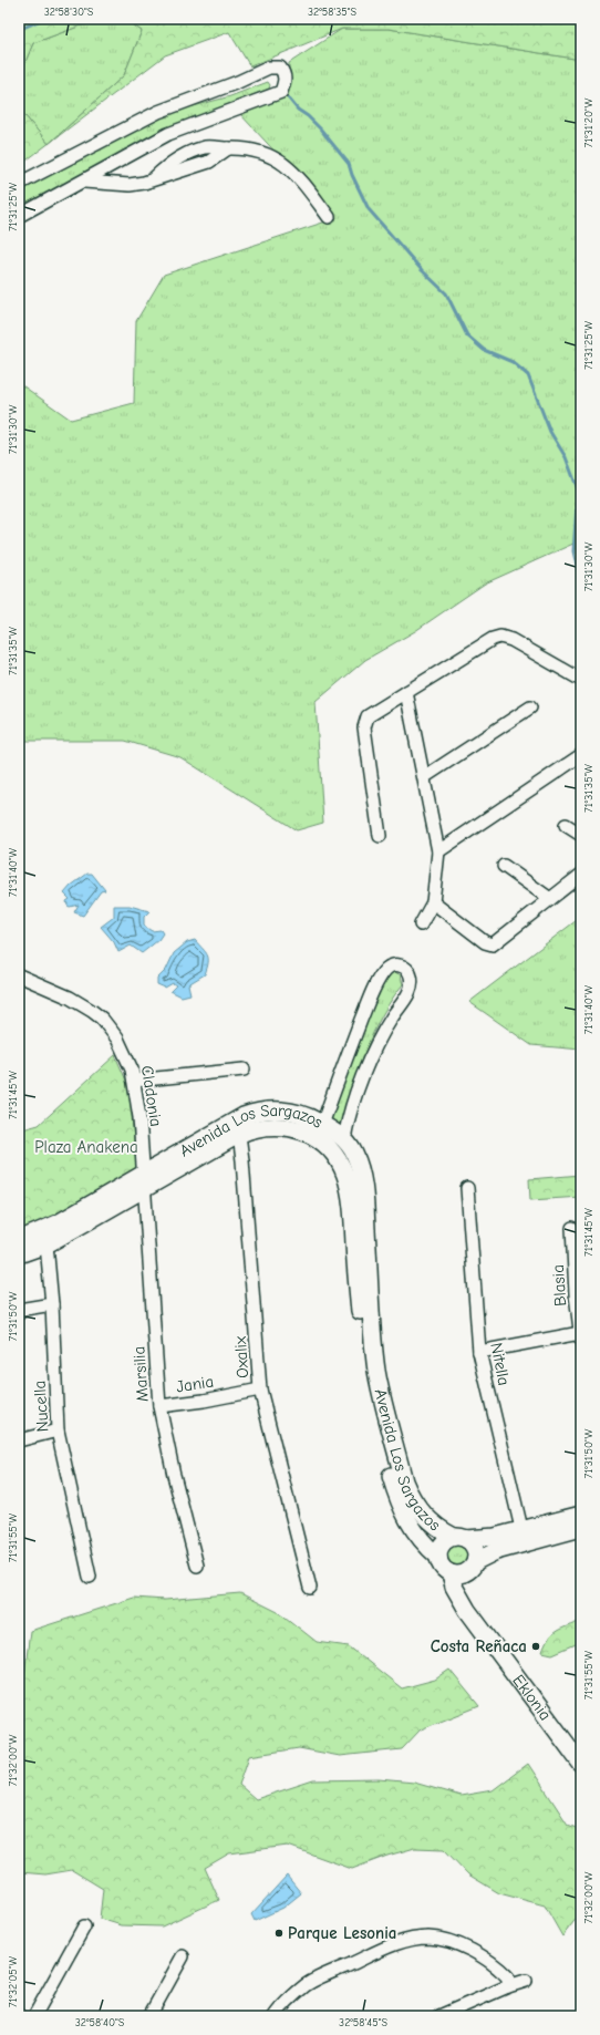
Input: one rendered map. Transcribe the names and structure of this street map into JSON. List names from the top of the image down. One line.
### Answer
{"streets":{"street":["Cladonia","Avenida Los Sargazos","Blasia","Oxalix","Nitella","Marsilia","Jania","Nucella","Eklonia"]},"crossings":[["Cladonia","Avenida Los Sargazos"],["Cladonia","Marsilia"],["Avenida Los Sargazos","Oxalix"],["Avenida Los Sargazos","Nitella"],["Avenida Los Sargazos","Marsilia"],["Avenida Los Sargazos","Nucella"],["Avenida Los Sargazos","Eklonia"],["Oxalix","Jania"],["Marsilia","Jania"]],"parks":["Plaza Anakena"],"places":["Costa Reñaca","Parque Lesonia"],"coordinates":["32°58'30\"S","32°58'35\"S","71°31'20\"W","71°31'25\"W","71°31'30\"W","71°31'35\"W","71°31'40\"W","71°31'45\"W","71°31'50\"W","71°31'55\"W","71°32'00\"W","71°32'05\"W","32°58'40\"S","32°58'45\"S"]}
